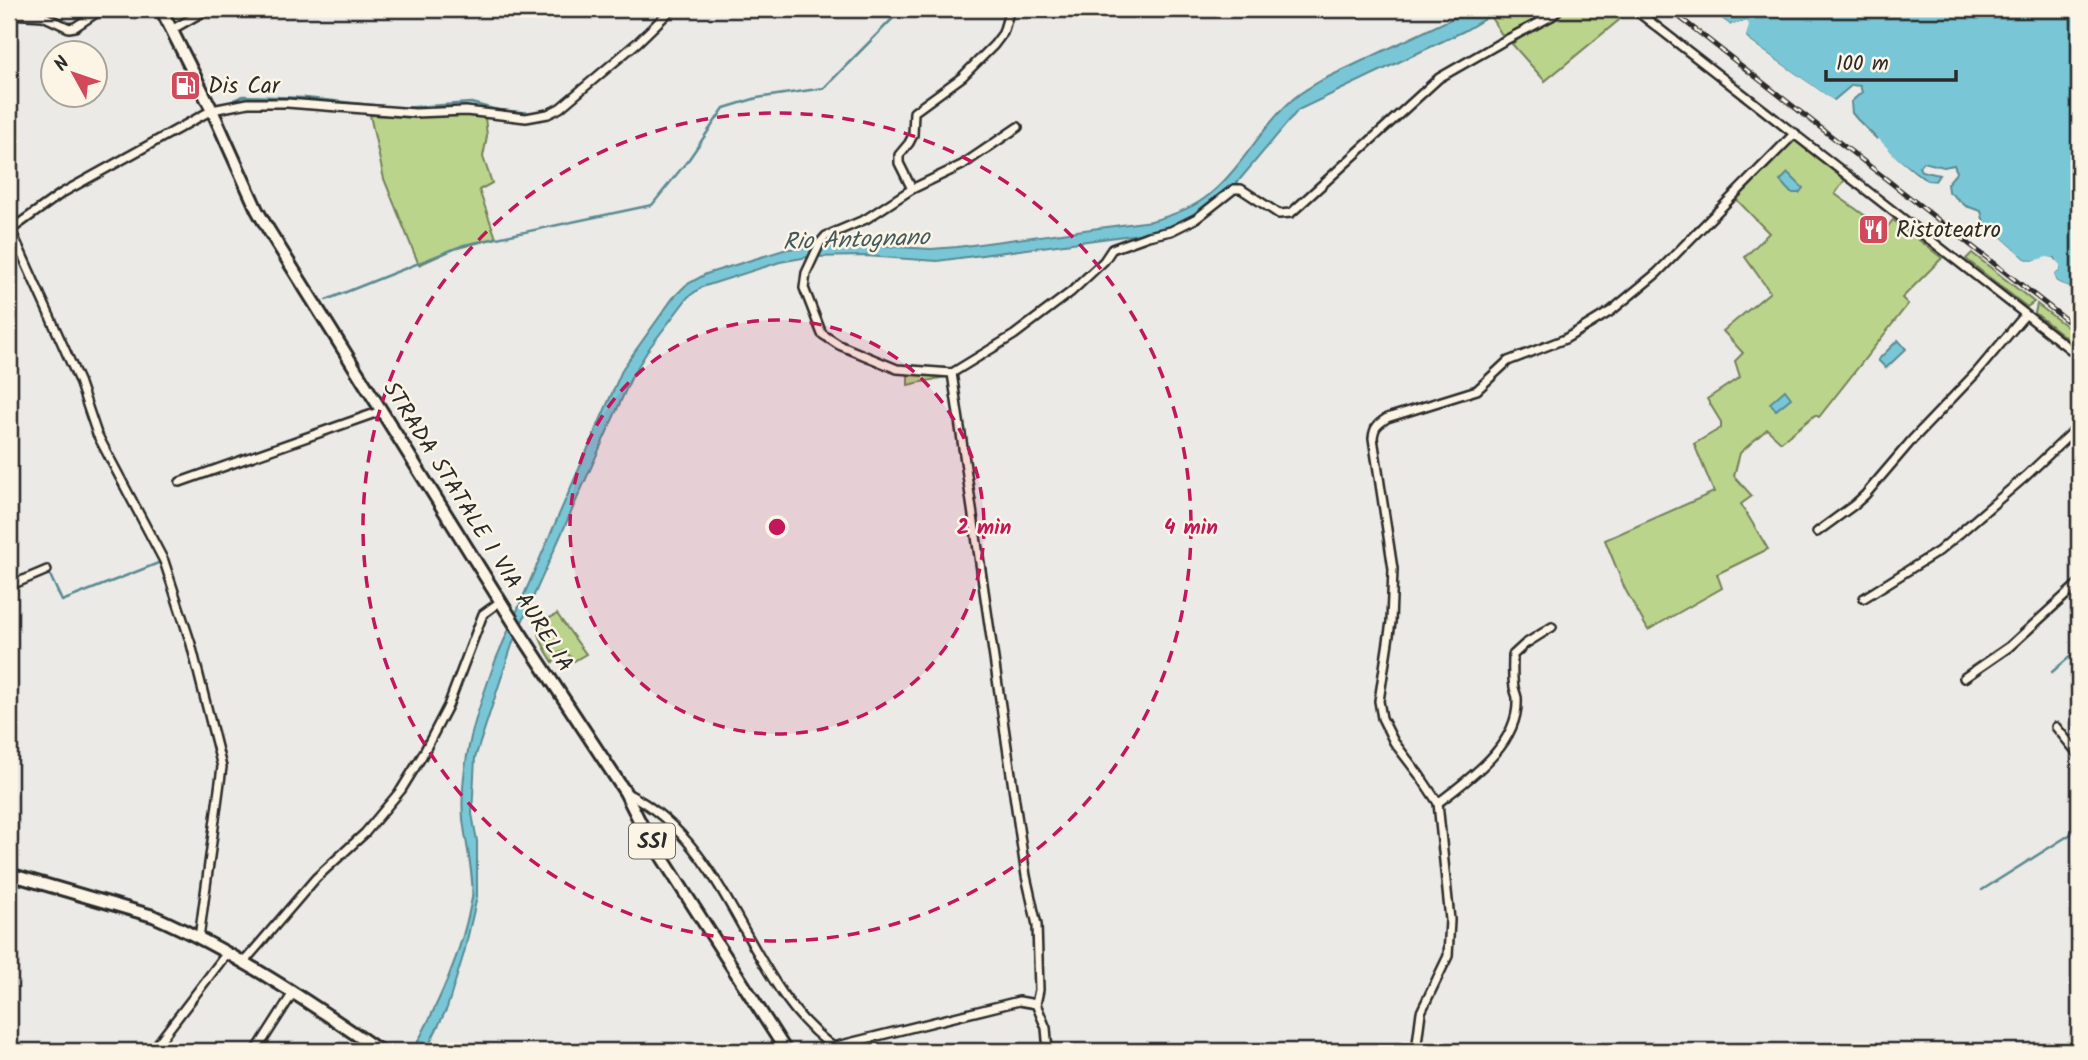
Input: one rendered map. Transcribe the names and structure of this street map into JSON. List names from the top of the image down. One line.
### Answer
{"streets":{"main road":["STRADA STATALE 1 VIA AURELIA","SS1"]},"water":["Rio Antognano"],"places":{"fuel station":["Dis Car"],"restaurant":["Ristoteatro"]},"scale_bar":"100 m","north":"top left","rings":["2 min","4 min"]}
